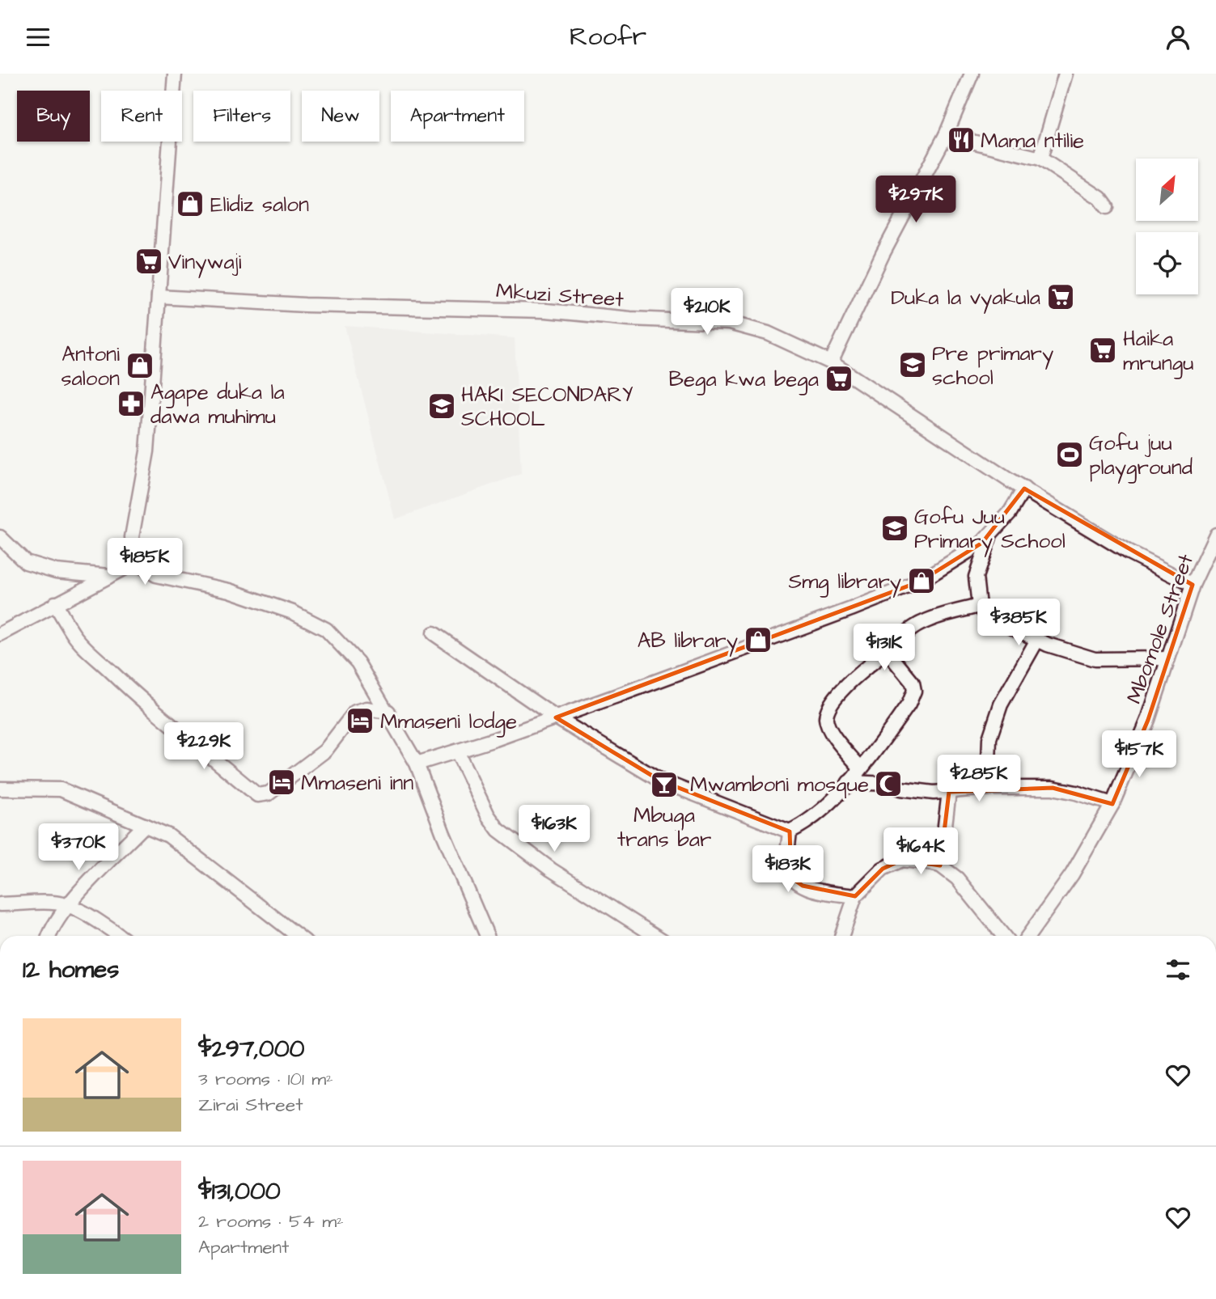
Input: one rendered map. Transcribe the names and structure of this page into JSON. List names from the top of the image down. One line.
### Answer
{"streets":{"street":["Mkuzi Street","Mbomole Street"]},"crossings":[["Mkuzi Street","Mbomole Street"]],"places":{"restaurant":["Mama ntilie"],"shop":["Elidiz salon","Antoni saloon","Smg library","AB library"],"supermarket":["Vinywaji","Duka la vyakula","Haika mrungu","Bega kwa bega"],"school or university":["Pre primary school","HAKI SECONDARY SCHOOL","Gofu Juu Primary School"],"pharmacy":["Agape duka la dawa muhimu"],"sports":["Gofu juu playground"],"hotel":["Mmaseni lodge","Mmaseni inn"],"mosque":["Mwamboni mosque"],"bar":["Mbuga trans bar"]},"north":"top right","page":{"header":"Roofr","chip":["Buy","Rent","Filters","New","Apartment"],"price":["$297K","$210K","$185K","$385K","$131K","$229K","$157K","$285K","$163K","$370K","$164K","$183K"],"heading":"12 homes","list":[{"name":"$297,000","note":"3 rooms · 101 m² · Zirai Street"},{"name":"$131,000","note":"2 rooms · 54 m² · Apartment"}]}}
